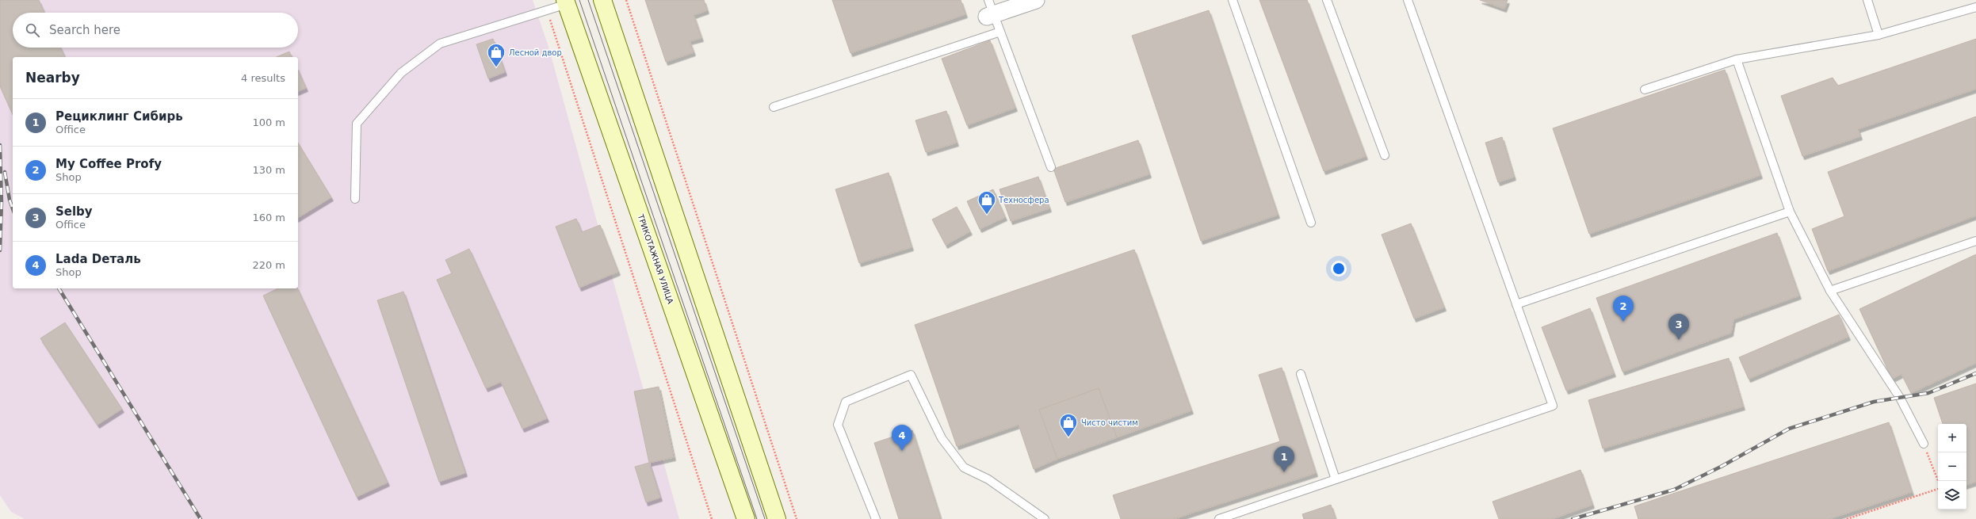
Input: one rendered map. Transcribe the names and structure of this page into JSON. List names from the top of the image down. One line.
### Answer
{"streets":{"main road":["ТРИКОТАЖНАЯ УЛИЦА"]},"places":{"shop":["Лесной двор","Техносфера","Чисто чистим"]},"page":{"search":"Search here","heading":["Nearby","4 results"],"list":[{"mark":"1","name":"Рециклинг Сибирь","note":"Office","value":"100 m"},{"mark":"2","name":"My Coffee Profy","note":"Shop","value":"130 m"},{"mark":"3","name":"Selby","note":"Office","value":"160 m"},{"mark":"4","name":"Lada Dеталь","note":"Shop","value":"220 m"}],"pins":["2","3","4","1"],"map_buttons":["+","−"]}}
